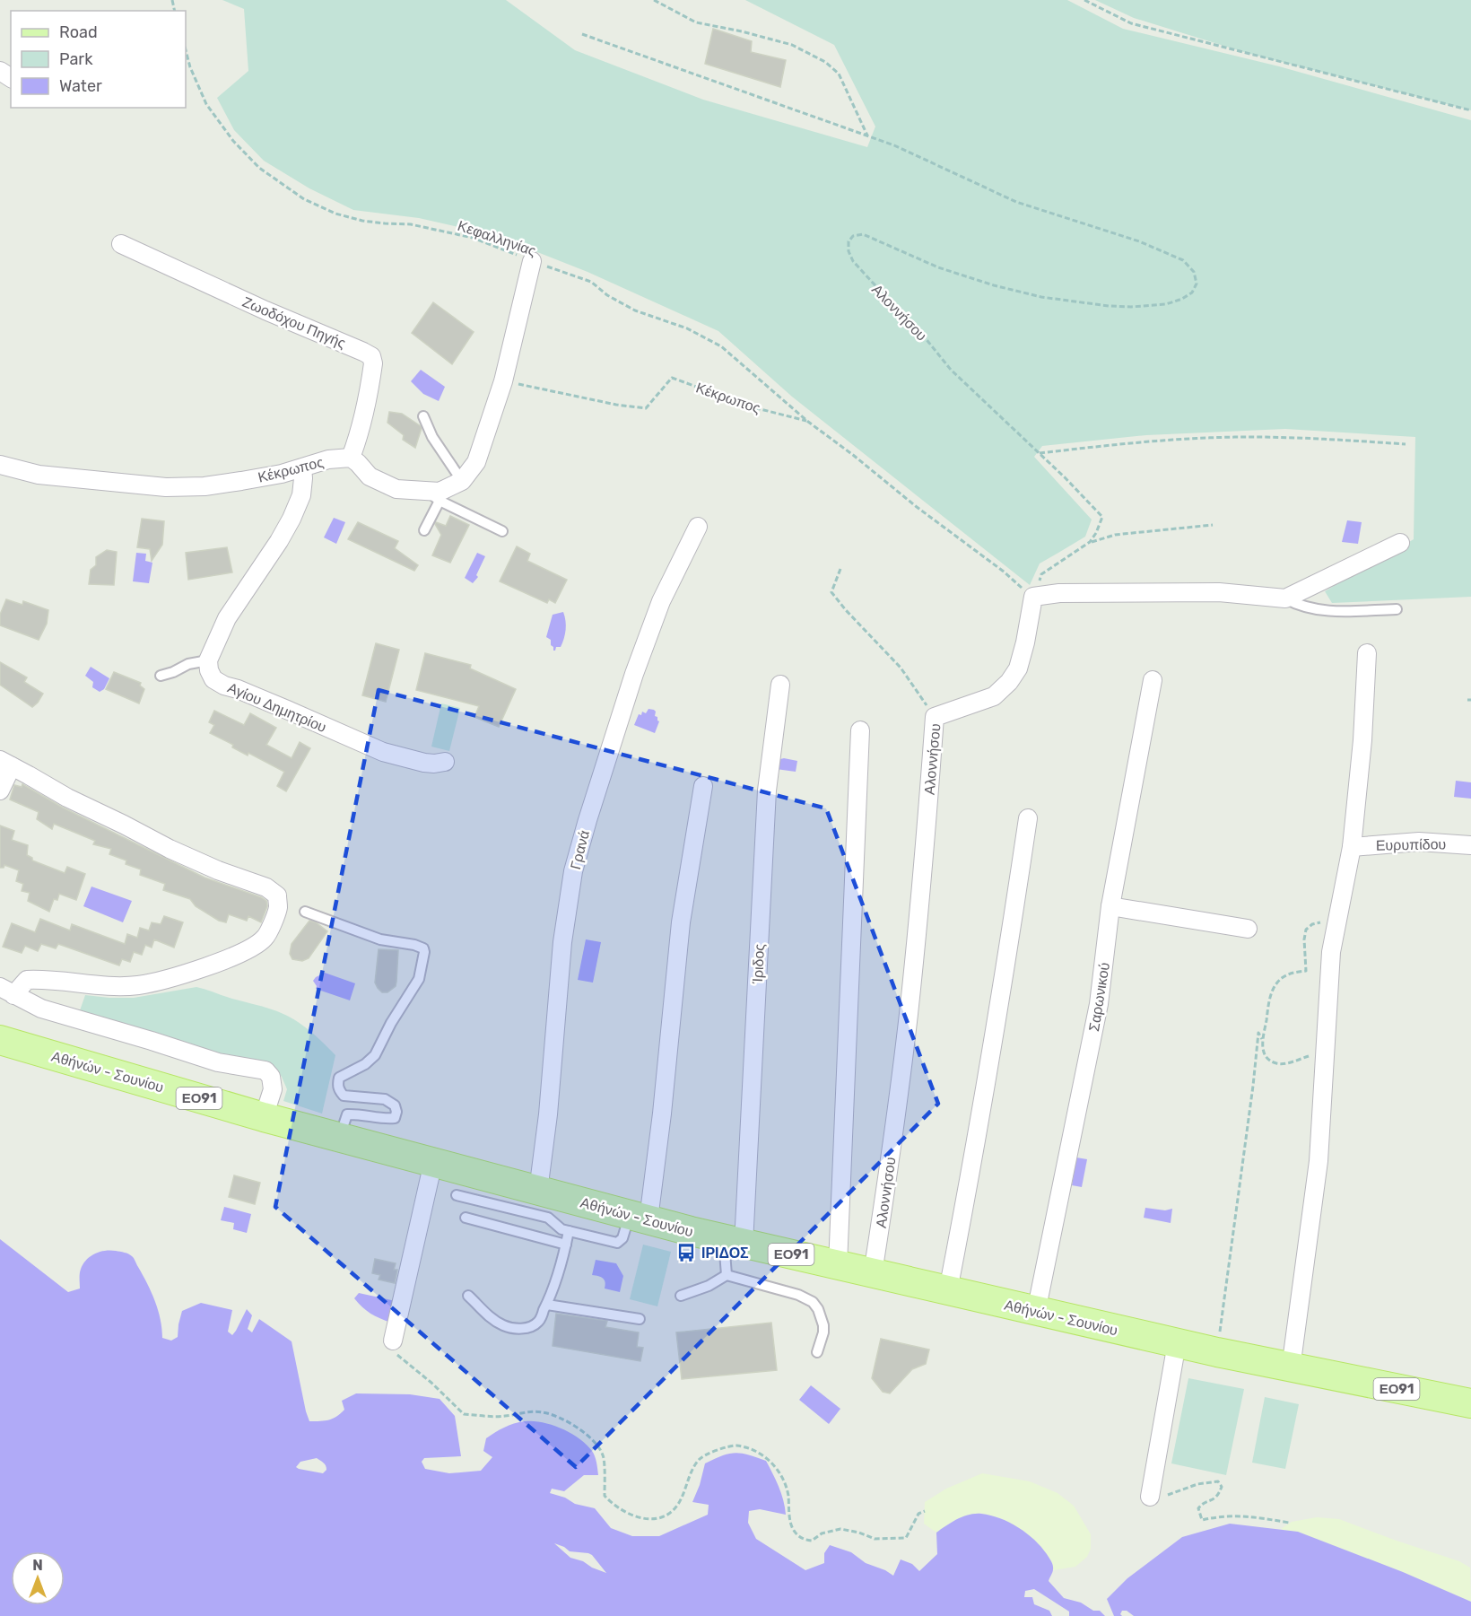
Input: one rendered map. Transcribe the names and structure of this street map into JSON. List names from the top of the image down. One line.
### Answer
{"streets":{"main road":["Αθήνών - Σουνίου","ΕΟ91"],"street":["Αλοννήσου","Ζωοδόχου Πηγής","Κέκρωπος","Αγίου Δημητρίου","Ευρυπίδου","Γρανά","Ίριδος","Σαρωνικού"],"path":["Κεφαλληνίας"]},"crossings":[["Κεφαλληνίας","Αλοννήσου"],["Κεφαλληνίας","Κέκρωπος"],["Αλοννήσου","Αθήνών - Σουνίου"],["Ζωοδόχου Πηγής","Κέκρωπος"],["Γρανά","Αθήνών - Σουνίου"],["Ίριδος","Αθήνών - Σουνίου"],["Σαρωνικού","Αθήνών - Σουνίου"]],"places":{"bus stop":["ΙΡΙΔΟΣ"]},"legend":["Road","Park","Water"],"north":"top"}
